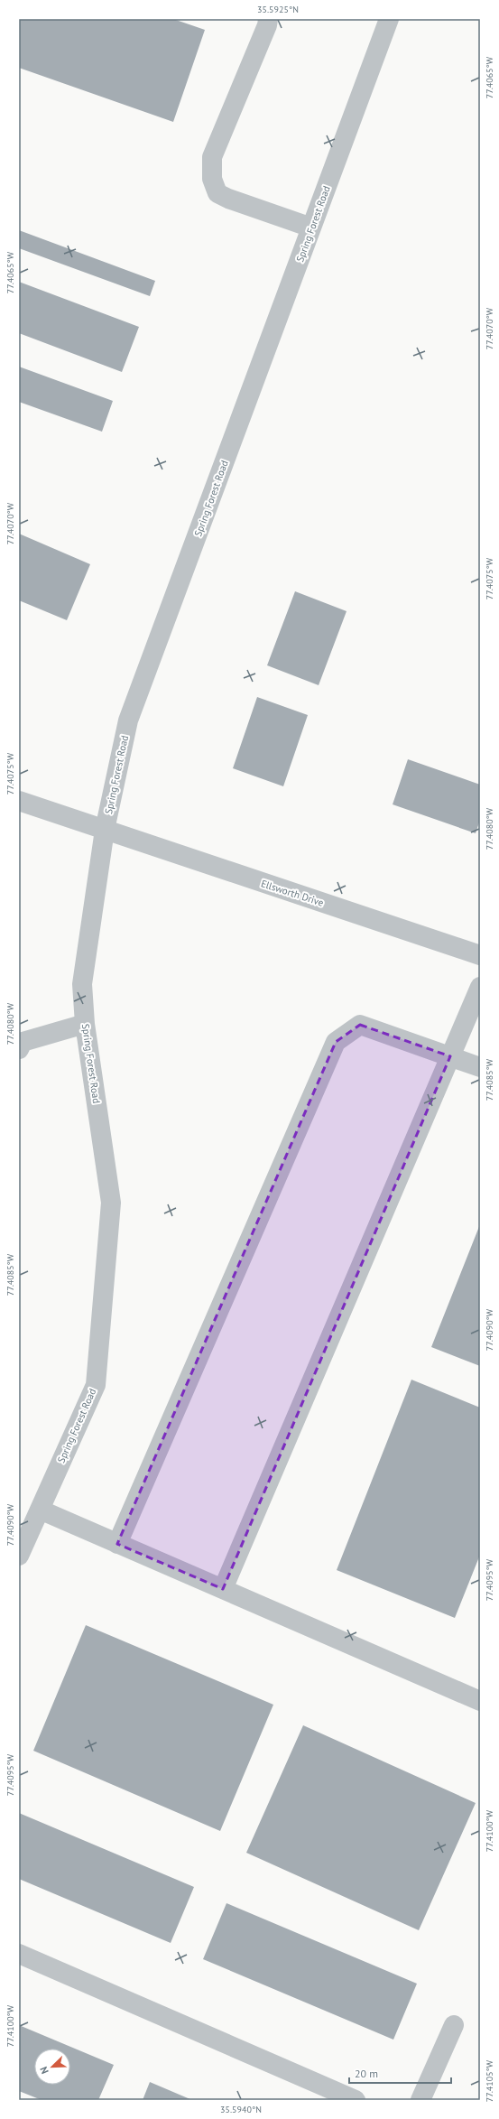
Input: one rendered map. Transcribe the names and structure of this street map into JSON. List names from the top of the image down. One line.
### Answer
{"streets":{"street":["Spring Forest Road","Ellsworth Drive"]},"crossings":[["Spring Forest Road","Ellsworth Drive"]],"scale_bar":"20 m","north":"bottom left","coordinates":["35.5925°N","77.4065°W","77.4070°W","77.4075°W","77.4080°W","77.4085°W","77.4090°W","77.4095°W","77.4100°W","77.4105°W","35.5940°N"]}
